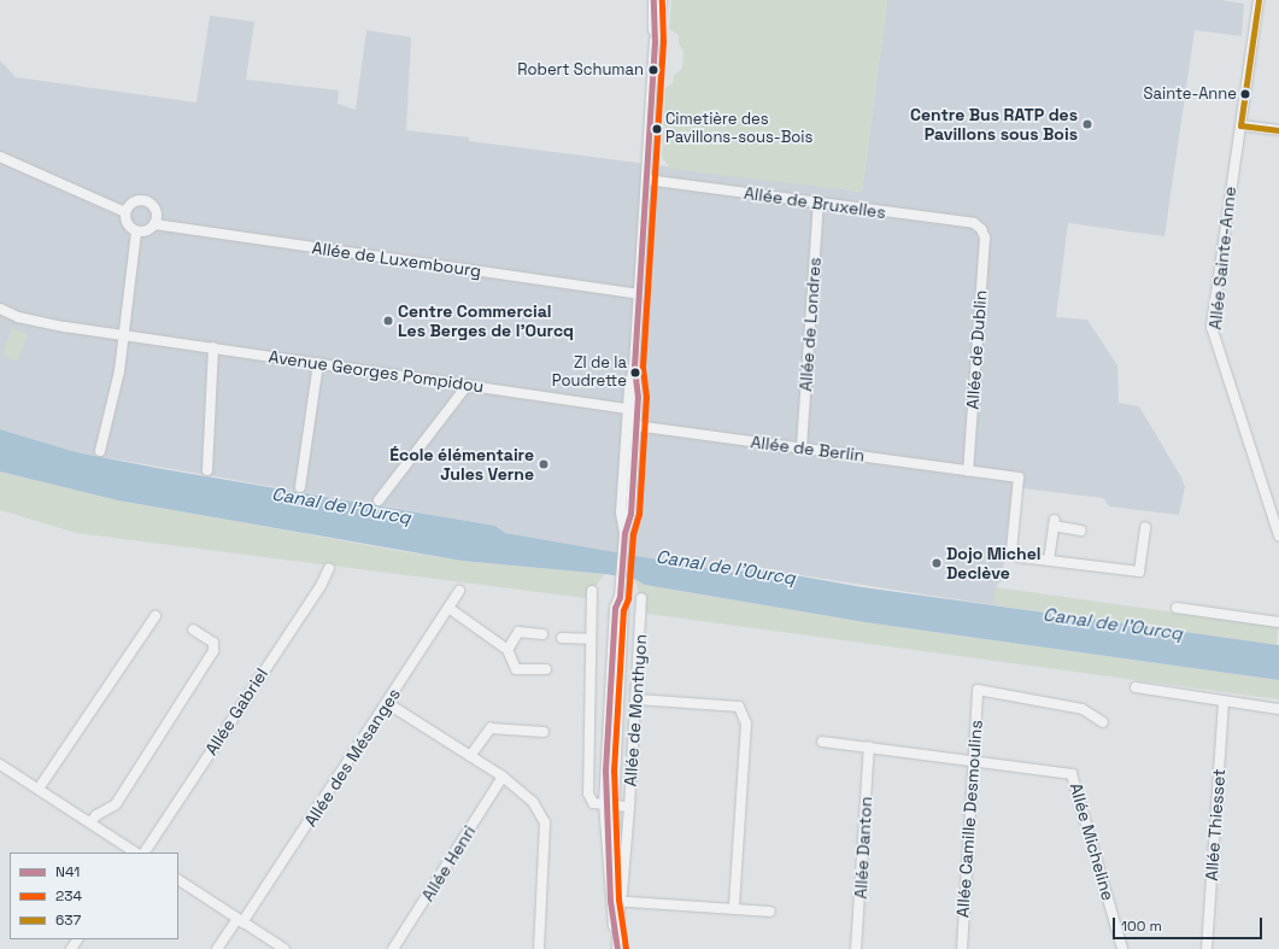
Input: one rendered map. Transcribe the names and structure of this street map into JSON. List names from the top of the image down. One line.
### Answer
{"streets":{"street":["Allée de Bruxelles","Allée Sainte-Anne","Allée de Luxembourg","Allée de Londres","Allée de Dublin","Avenue Georges Pompidou","Allée de Berlin","Allée de Monthyon","Allée Gabriel","Allée des Mésanges","Allée Camille Desmoulins","Allée Thiesset","Allée Micheline","Allée Danton","Allée Henri"]},"crossings":[["Allée de Bruxelles","Allée de Londres"],["Allée de Bruxelles","Allée de Dublin"],["Allée de Londres","Allée de Berlin"],["Allée de Dublin","Allée de Berlin"],["Allée Camille Desmoulins","Allée Micheline"]],"water":["Canal de l'Ourcq"],"places":["Robert Schuman","Sainte-Anne","Centre Bus RATP des Pavillons sous Bois","Cimetière des Pavillons-sous-Bois","Centre Commercial Les Berges de l'Ourcq","ZI de la Poudrette","École élémentaire Jules Verne","Dojo Michel Declève"],"lines":["transit line N41","transit line 234","transit line 637"],"legend":["N41","234","637"],"scale_bar":"100 m"}
